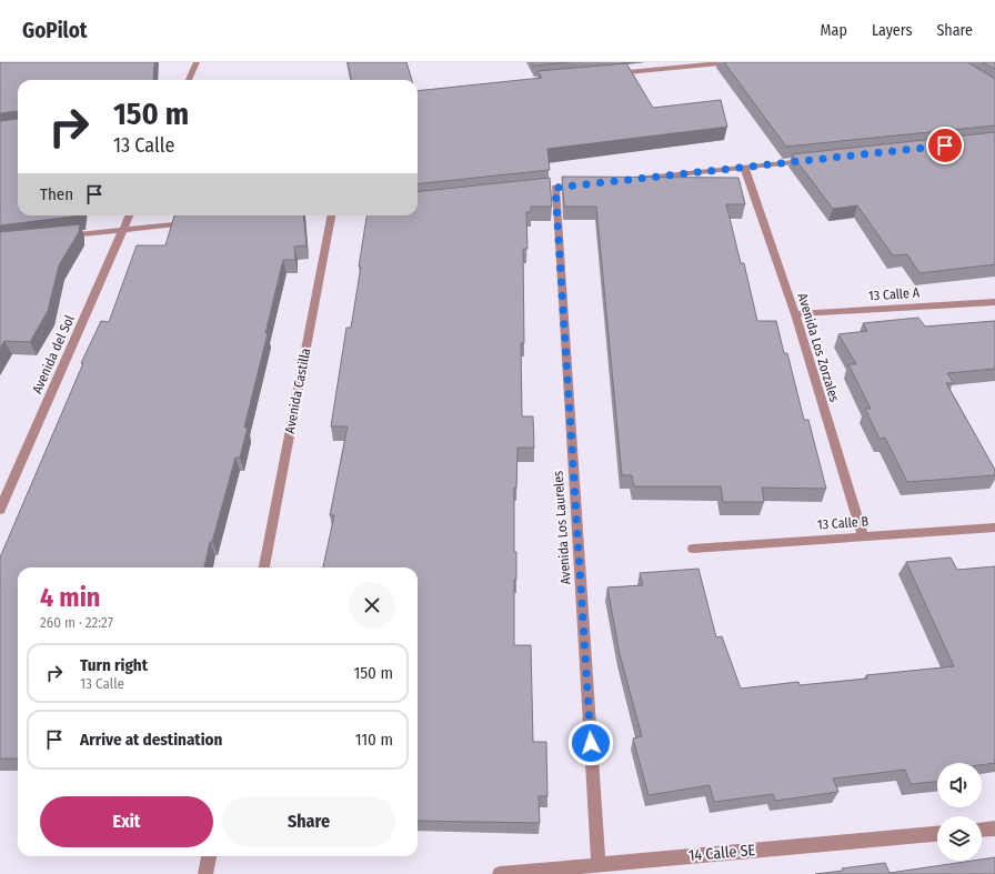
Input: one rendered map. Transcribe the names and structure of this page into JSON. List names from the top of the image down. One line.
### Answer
{"streets":{"street":["13 Calle A","Avenida Los Zorzales","Avenida del Sol","Avenida Castilla","13 Calle B","Avenida Los Laureles","14 Calle SE"]},"crossings":[["13 Calle A","Avenida Los Zorzales"],["Avenida Los Zorzales","13 Calle B"],["Avenida Los Laureles","14 Calle SE"]],"page":{"header":"GoPilot","nav":["Map","Layers","Share"],"turn":["150 m","13 Calle"],"then":"Then","heading":["4 min","260 m · 22:27"],"list":[{"name":"Turn right","note":"13 Calle","value":"150 m"},{"name":"Arrive at destination","value":"110 m"}],"buttons":["Exit","Share"]}}
